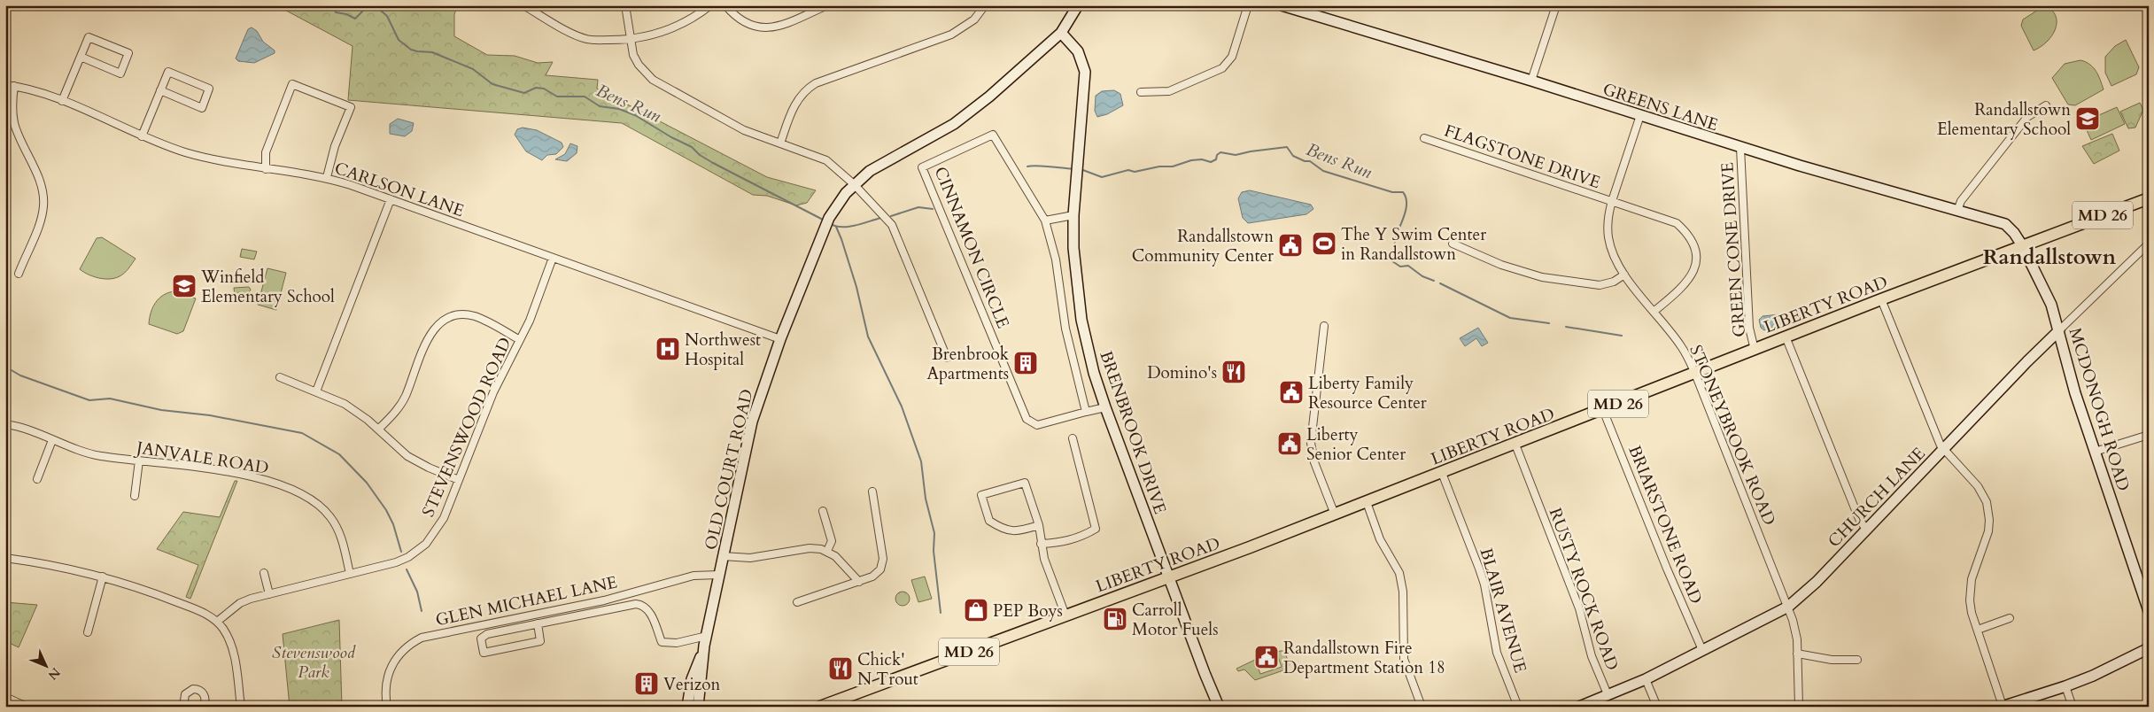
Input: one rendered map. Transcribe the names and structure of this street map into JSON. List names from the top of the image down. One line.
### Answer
{"streets":{"main road":["MD 26","LIBERTY ROAD"],"street":["GREENS LANE","FLAGSTONE DRIVE","CARLSON LANE","CINNAMON CIRCLE","GREEN CONE DRIVE","MCDONOGH ROAD","STEVENSWOOD ROAD","BRENBROOK DRIVE","STONEYBROOK ROAD","JANVALE ROAD","OLD COURT ROAD","CHURCH LANE","BRIARSTONE ROAD","RUSTY ROCK ROAD","GLEN MICHAEL LANE","BLAIR AVENUE"]},"crossings":[["GREENS LANE","GREEN CONE DRIVE"],["GREENS LANE","LIBERTY ROAD"],["GREENS LANE","MCDONOGH ROAD"],["GREENS LANE","STONEYBROOK ROAD"],["FLAGSTONE DRIVE","STONEYBROOK ROAD"],["CARLSON LANE","STEVENSWOOD ROAD"],["CARLSON LANE","OLD COURT ROAD"],["CINNAMON CIRCLE","BRENBROOK DRIVE"],["GREEN CONE DRIVE","LIBERTY ROAD"],["LIBERTY ROAD","MCDONOGH ROAD"],["LIBERTY ROAD","BRENBROOK DRIVE"],["LIBERTY ROAD","STONEYBROOK ROAD"],["LIBERTY ROAD","BRIARSTONE ROAD"],["LIBERTY ROAD","RUSTY ROCK ROAD"],["LIBERTY ROAD","BLAIR AVENUE"],["MCDONOGH ROAD","CHURCH LANE"],["STEVENSWOOD ROAD","JANVALE ROAD"],["BRENBROOK DRIVE","OLD COURT ROAD"],["STONEYBROOK ROAD","CHURCH LANE"],["OLD COURT ROAD","GLEN MICHAEL LANE"],["CHURCH LANE","BRIARSTONE ROAD"],["CHURCH LANE","RUSTY ROCK ROAD"]],"districts":["Randallstown"],"water":["Bens Run"],"parks":["Stevenswood Park"],"places":{"school or university":["Randallstown Elementary School","Winfield Elementary School"],"sports":["The Y Swim Center in Randallstown"],"public building":["Randallstown Community Center","Liberty Family Resource Center","Liberty Senior Center","Randallstown Fire Department Station 18"],"hospital":["Northwest Hospital"],"building":["Brenbrook Apartments","Verizon"],"restaurant":["Domino's","Chick' N Trout"],"shop":["PEP Boys"],"fuel station":["Carroll Motor Fuels"]},"north":"bottom right"}
